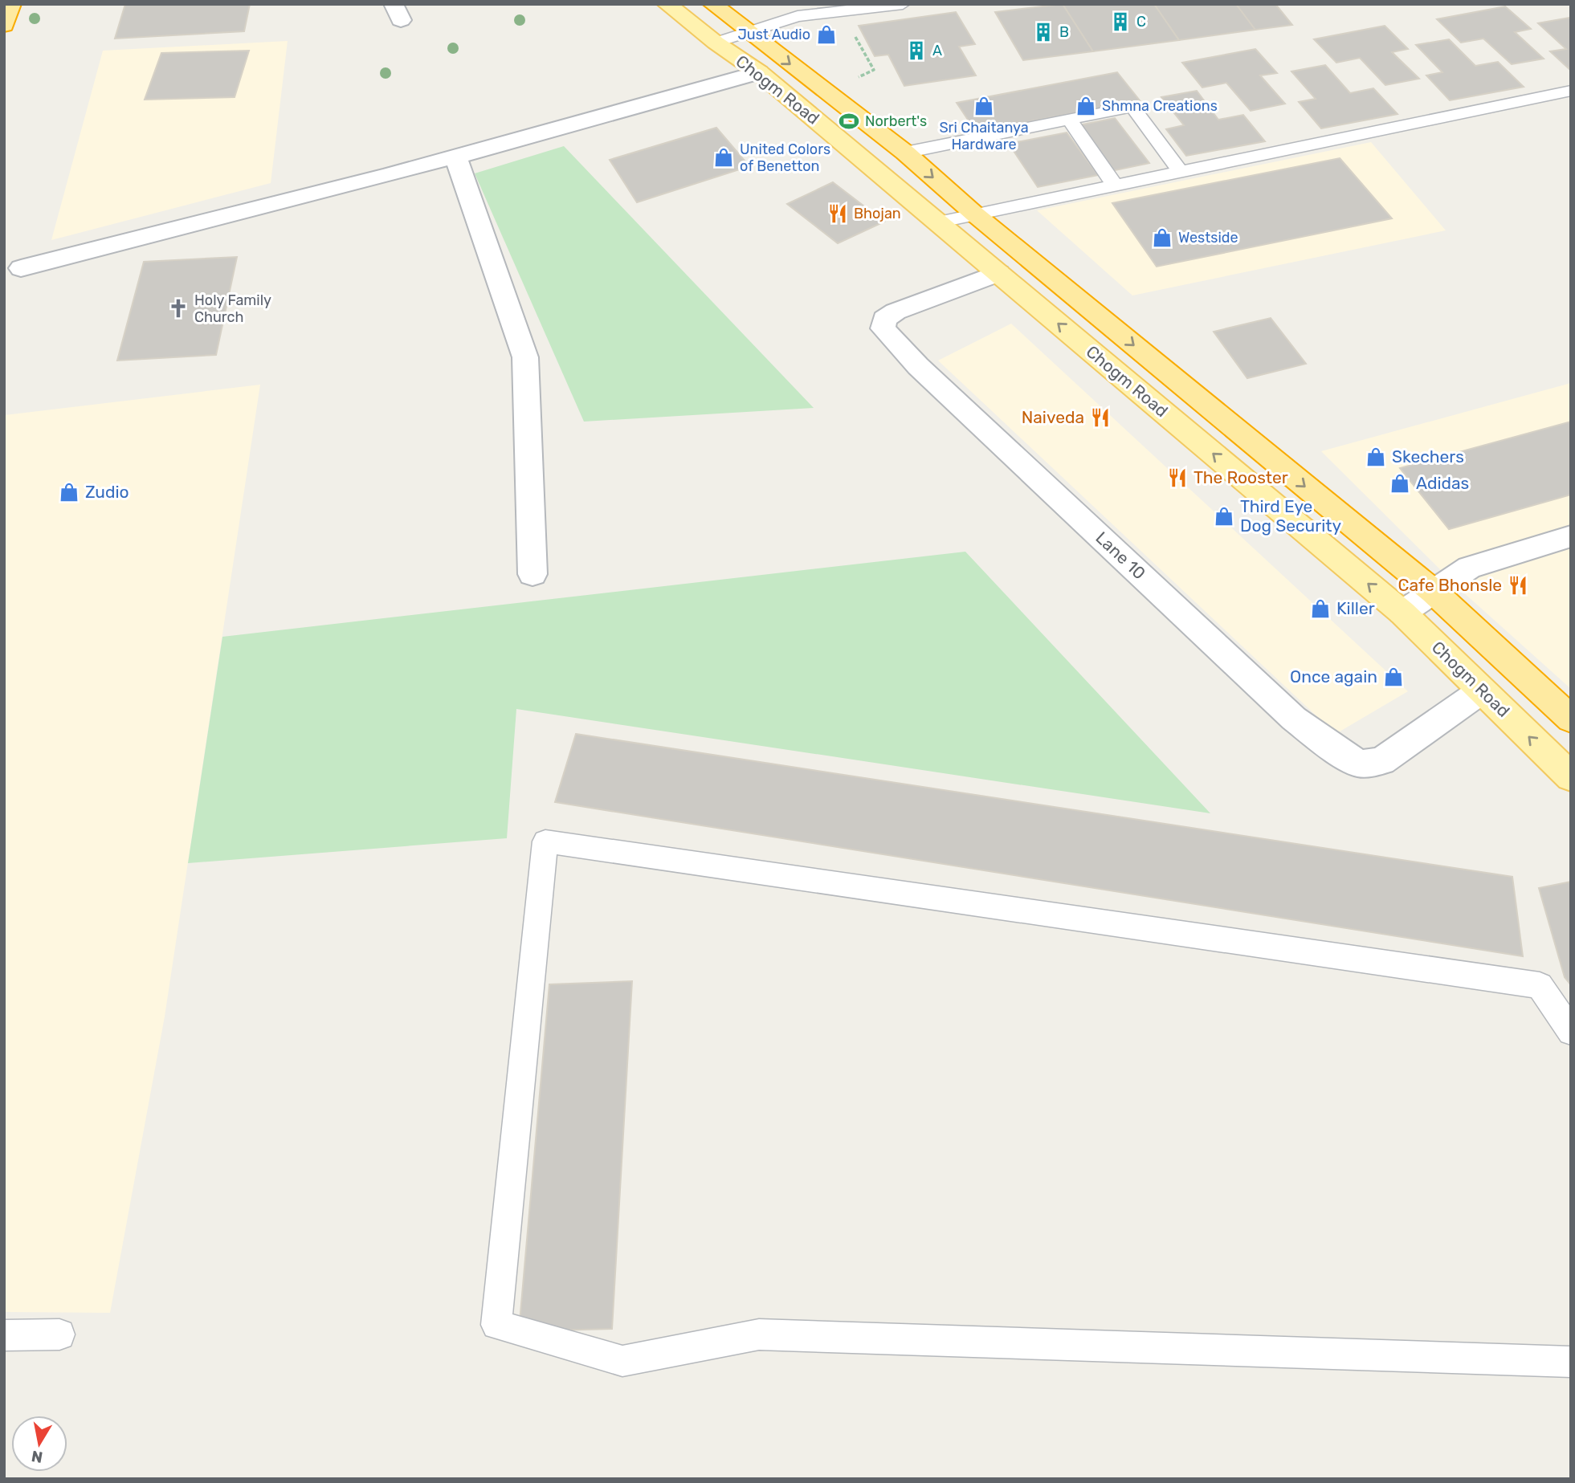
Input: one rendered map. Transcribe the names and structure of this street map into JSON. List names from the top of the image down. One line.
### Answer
{"streets":{"highway":["Chogm Road"],"street":["Lane 10"]},"crossings":[["Chogm Road","Lane 10"]],"places":{"building":["C","B","A"],"shop":["Just Audio","Sri Chaitanya Hardware","Shmna Creations","United Colors of Benetton","Westside","Skechers","Adidas","Zudio","Third Eye Dog Security","Killer","Once again"],"sports":["Norbert's"],"restaurant":["Bhojan","Naiveda","The Rooster","Cafe Bhonsle"],"church":["Holy Family Church"]},"north":"bottom"}
